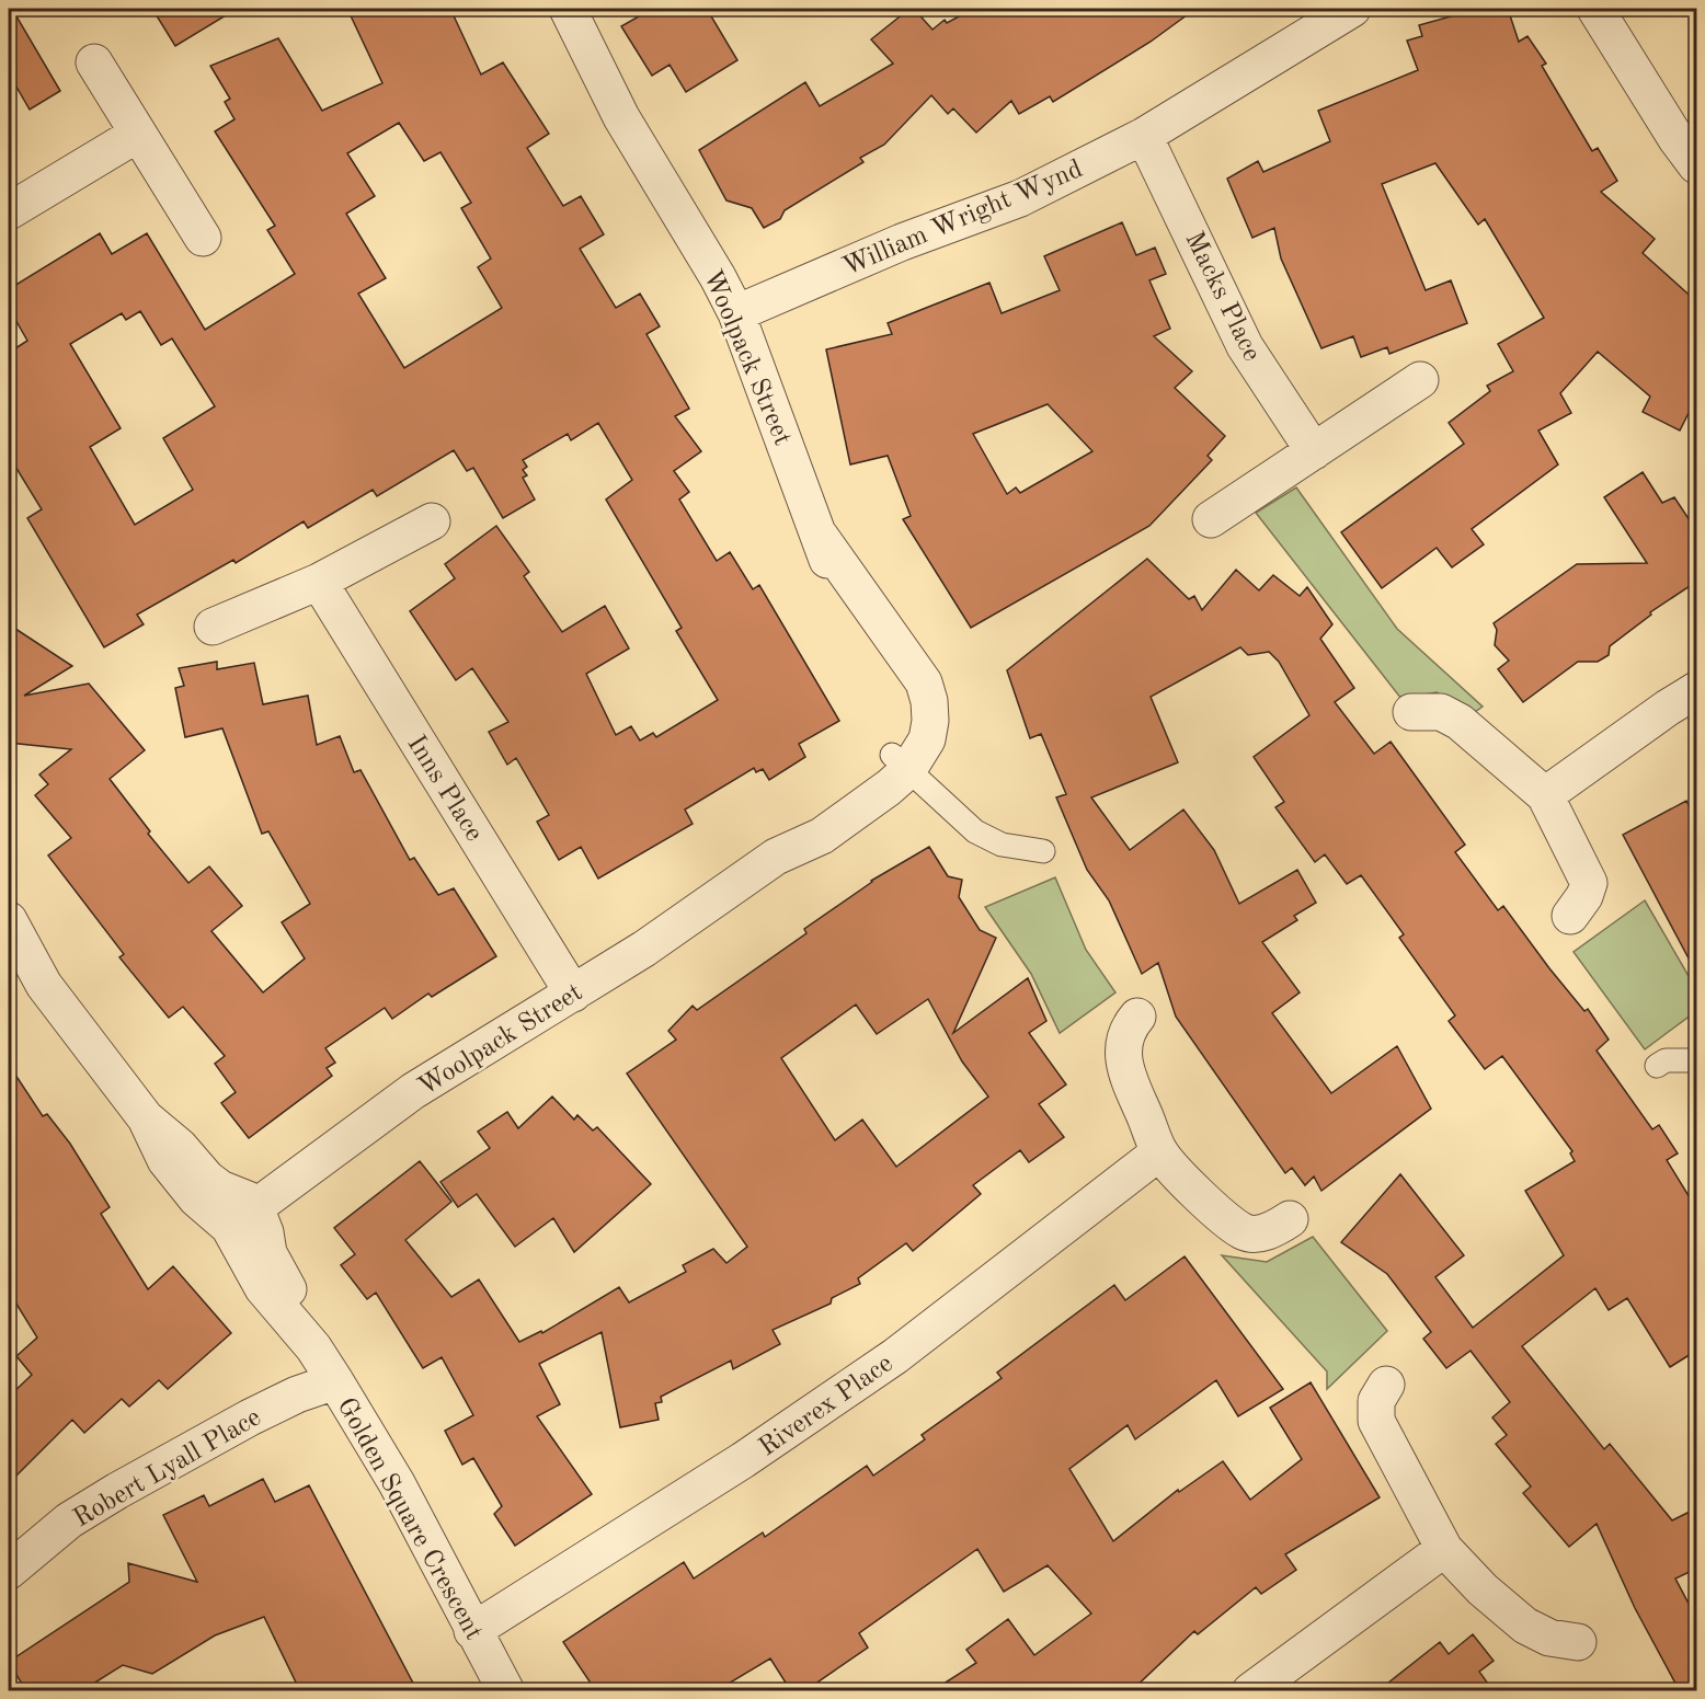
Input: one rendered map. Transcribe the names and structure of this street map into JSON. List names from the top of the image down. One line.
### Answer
{"streets":{"street":["William Wright Wynd","Macks Place","Woolpack Street","Inns Place","Riverex Place","Robert Lyall Place","Golden Square Crescent"]},"crossings":[["William Wright Wynd","Macks Place"],["William Wright Wynd","Woolpack Street"],["Woolpack Street","Inns Place"],["Woolpack Street","Golden Square Crescent"],["Riverex Place","Golden Square Crescent"],["Robert Lyall Place","Golden Square Crescent"]]}
